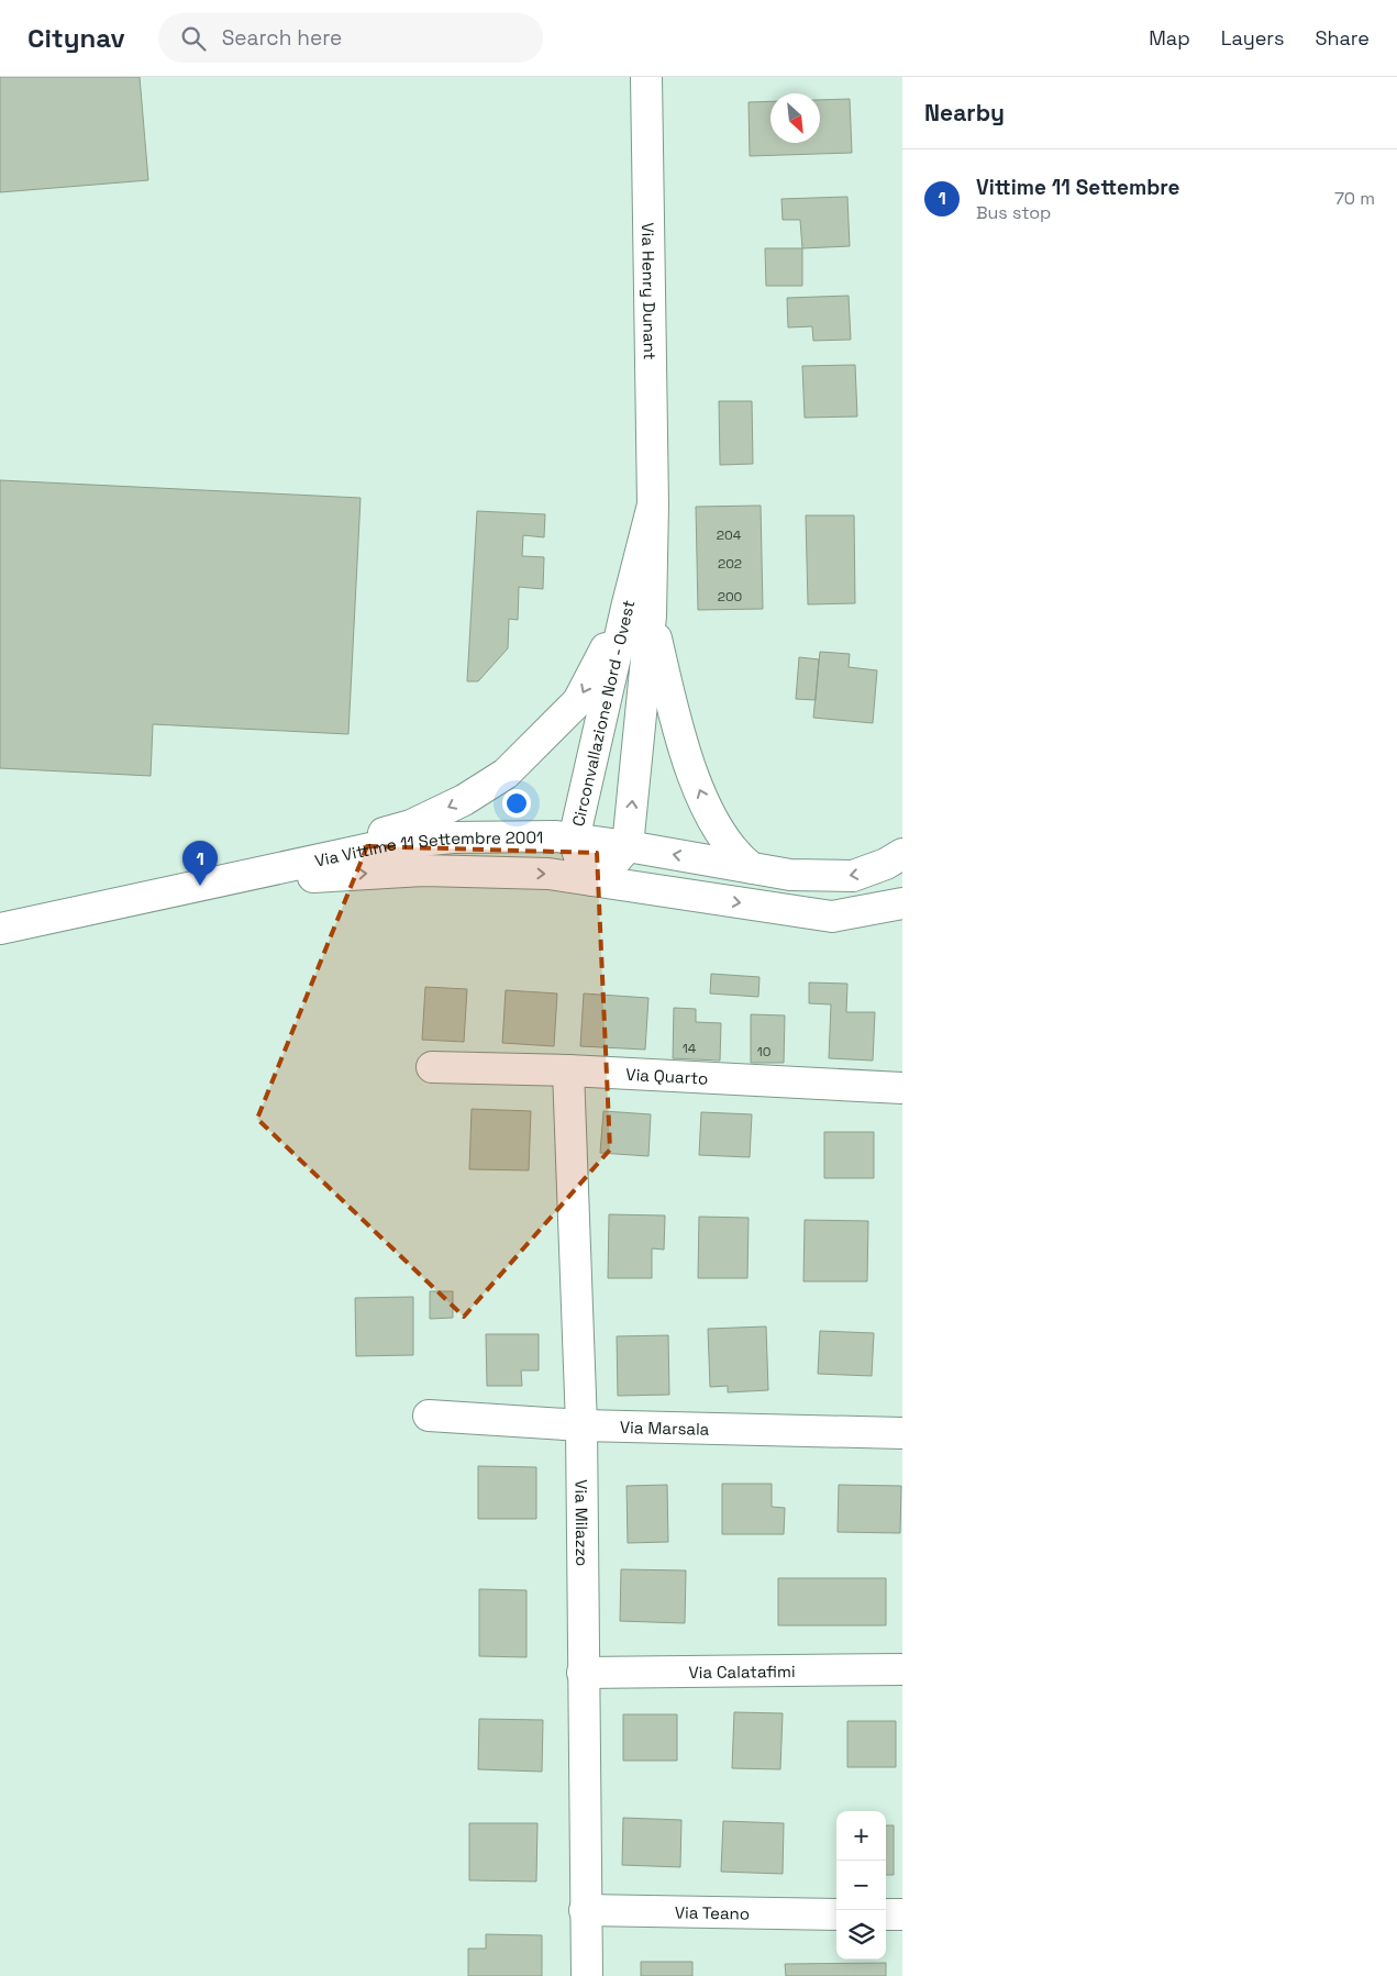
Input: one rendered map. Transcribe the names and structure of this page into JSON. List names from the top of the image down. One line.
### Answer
{"streets":{"main road":["Via Henry Dunant","Circonvallazione Nord - Ovest","Via Vittime 11 Settembre 2001","Via Quarto","Via Marsala","Via Milazzo","Via Calatafimi","Via Teano"]},"crossings":[["Via Henry Dunant","Circonvallazione Nord - Ovest"],["Circonvallazione Nord - Ovest","Via Vittime 11 Settembre 2001"],["Via Quarto","Via Milazzo"],["Via Marsala","Via Milazzo"],["Via Milazzo","Via Calatafimi"],["Via Milazzo","Via Teano"]],"one_way":["Circonvallazione Nord - Ovest"],"house_numbers":["204","202","200","14","10"],"north":"bottom right","page":{"header":"Citynav","search":"Search here","nav":["Map","Layers","Share"],"heading":"Nearby","list":[{"mark":"1","name":"Vittime 11 Settembre","note":"Bus stop","value":"70 m"}],"pins":"1","map_buttons":["+","−"]}}
